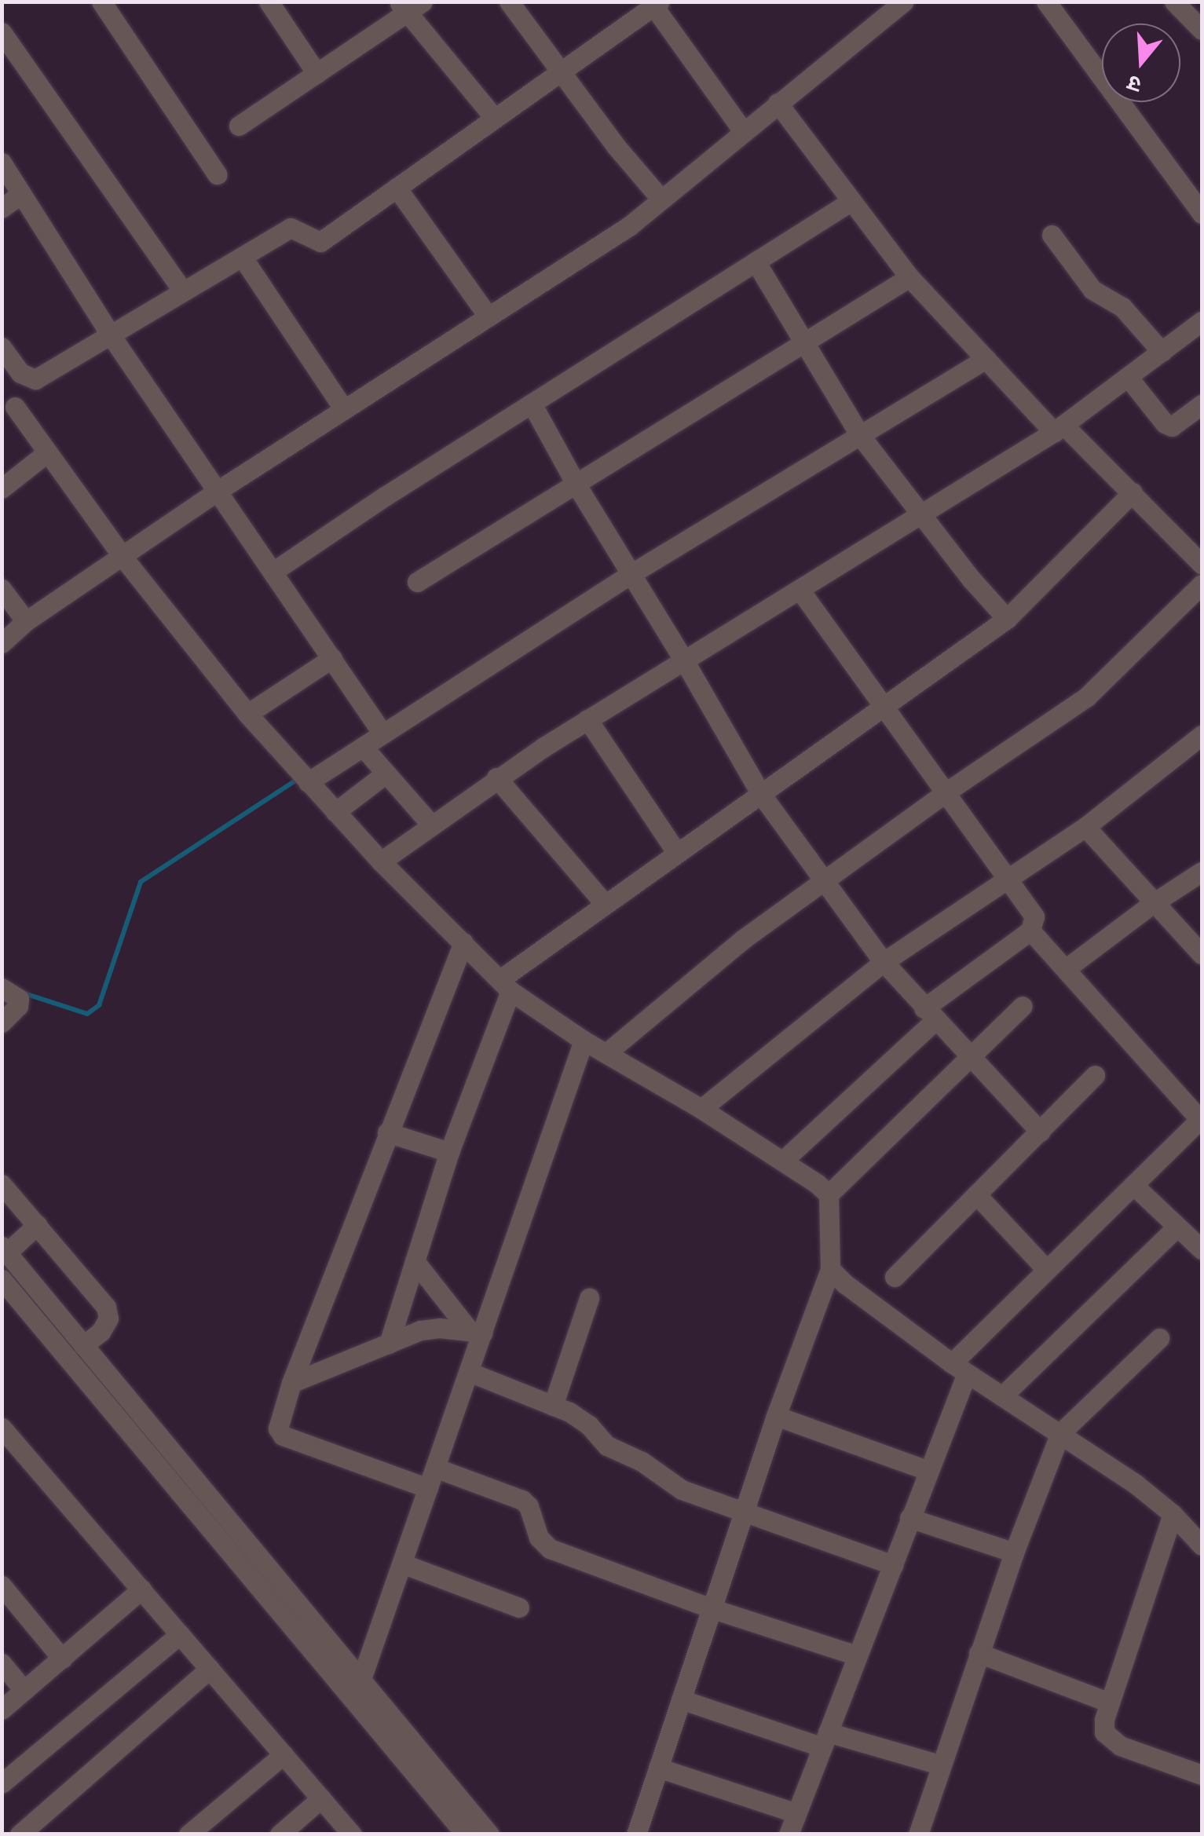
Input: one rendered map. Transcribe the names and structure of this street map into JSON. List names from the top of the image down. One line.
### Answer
{"north":"bottom"}
